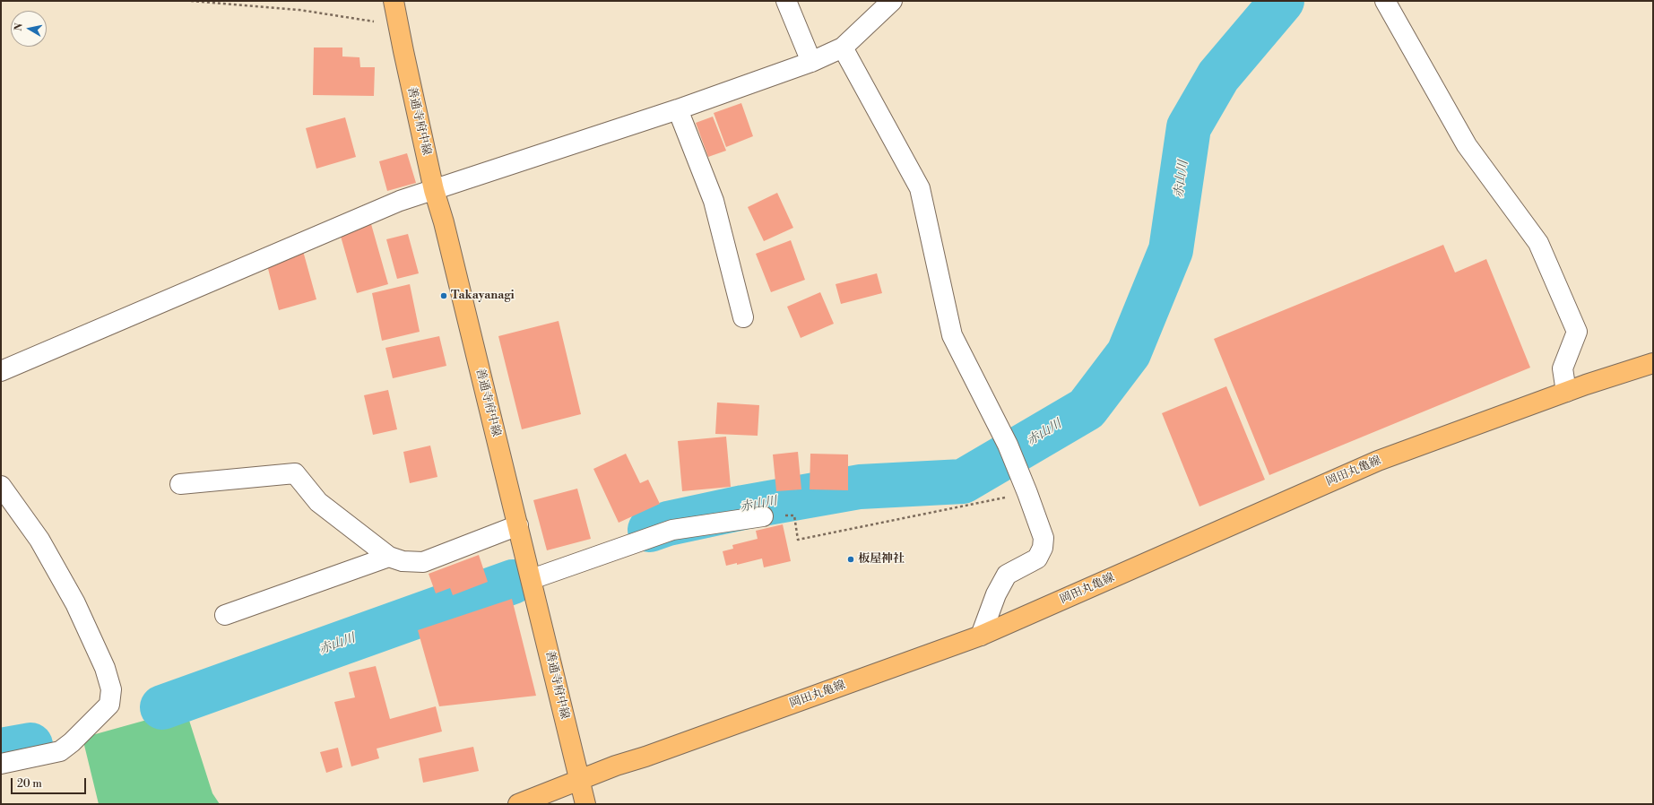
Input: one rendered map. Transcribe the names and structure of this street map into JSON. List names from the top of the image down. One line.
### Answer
{"streets":{"main road":["善通寺府中線","岡田丸亀線"]},"crossings":[["善通寺府中線","岡田丸亀線"]],"water":["赤山川"],"places":["Takayanagi","板屋神社"],"scale_bar":"20 m","north":"left"}
